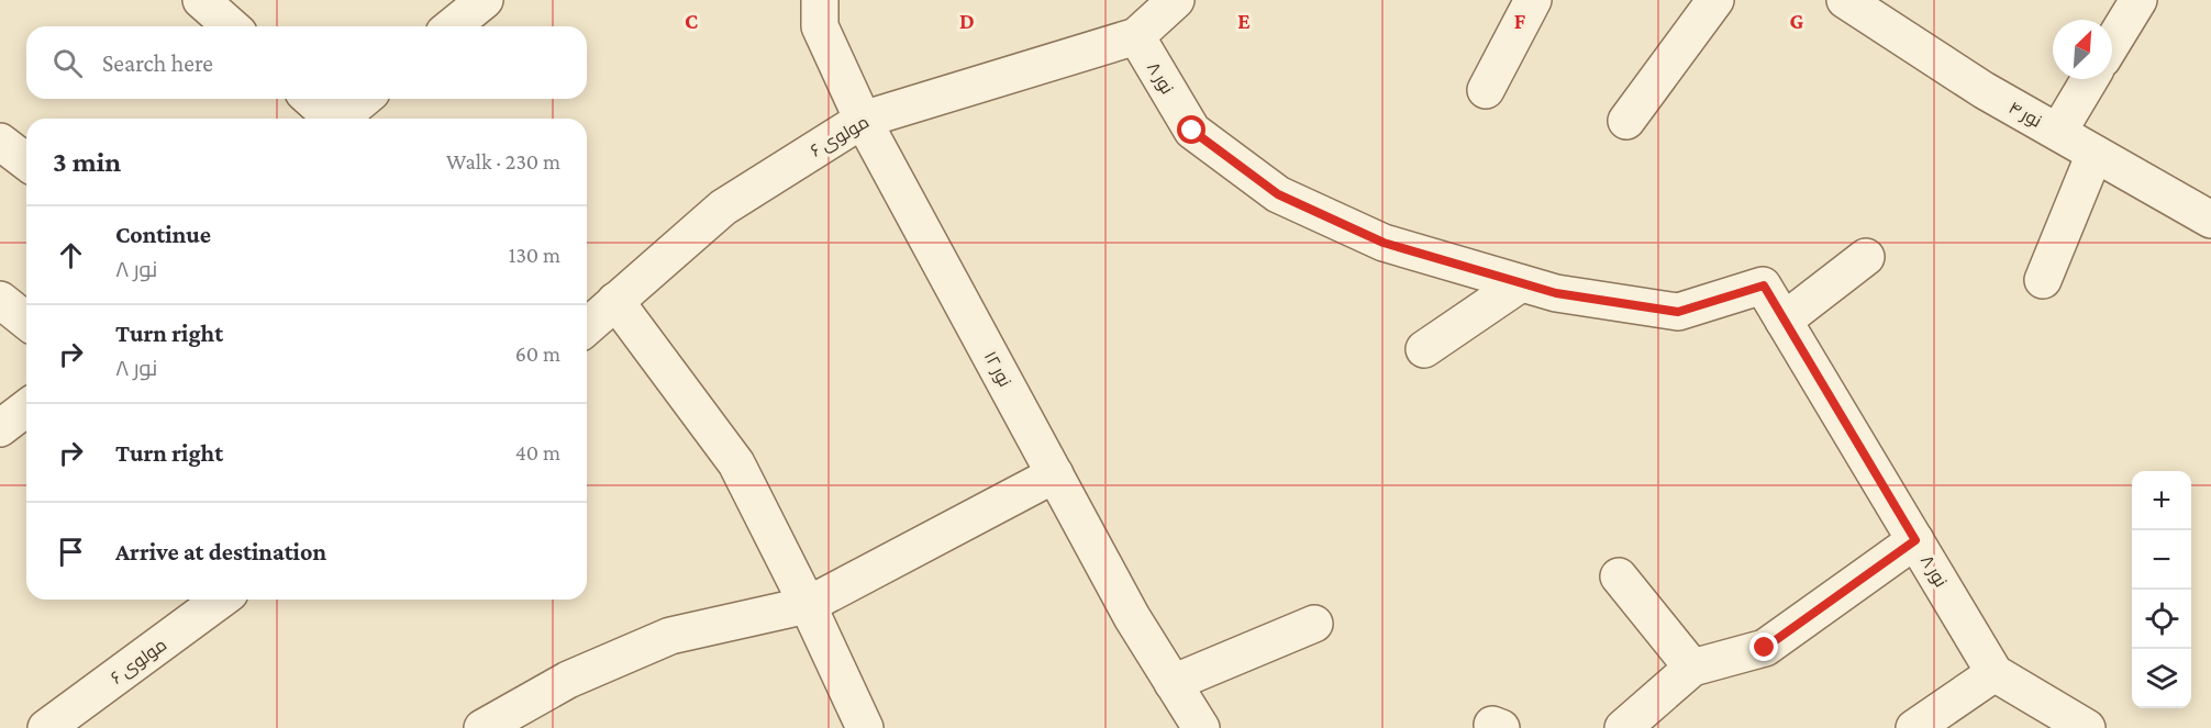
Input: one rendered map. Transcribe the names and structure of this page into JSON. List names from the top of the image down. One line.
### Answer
{"streets":{"street":["نور ۸","نور ۴","مولوی ۶","نور ۱۲"]},"crossings":[["نور ۸","مولوی ۶"],["مولوی ۶","نور ۱۲"]],"north":"top right","page":{"search":"Search here","heading":["3 min","Walk · 230 m"],"list":[["Continue","نور ۸","130 m"],["Turn right","نور ۸","60 m"],["Turn right","40 m"],"Arrive at destination"],"map_buttons":["+","−"]},"grid":{"columns":["C","D","E","F","G"]}}
